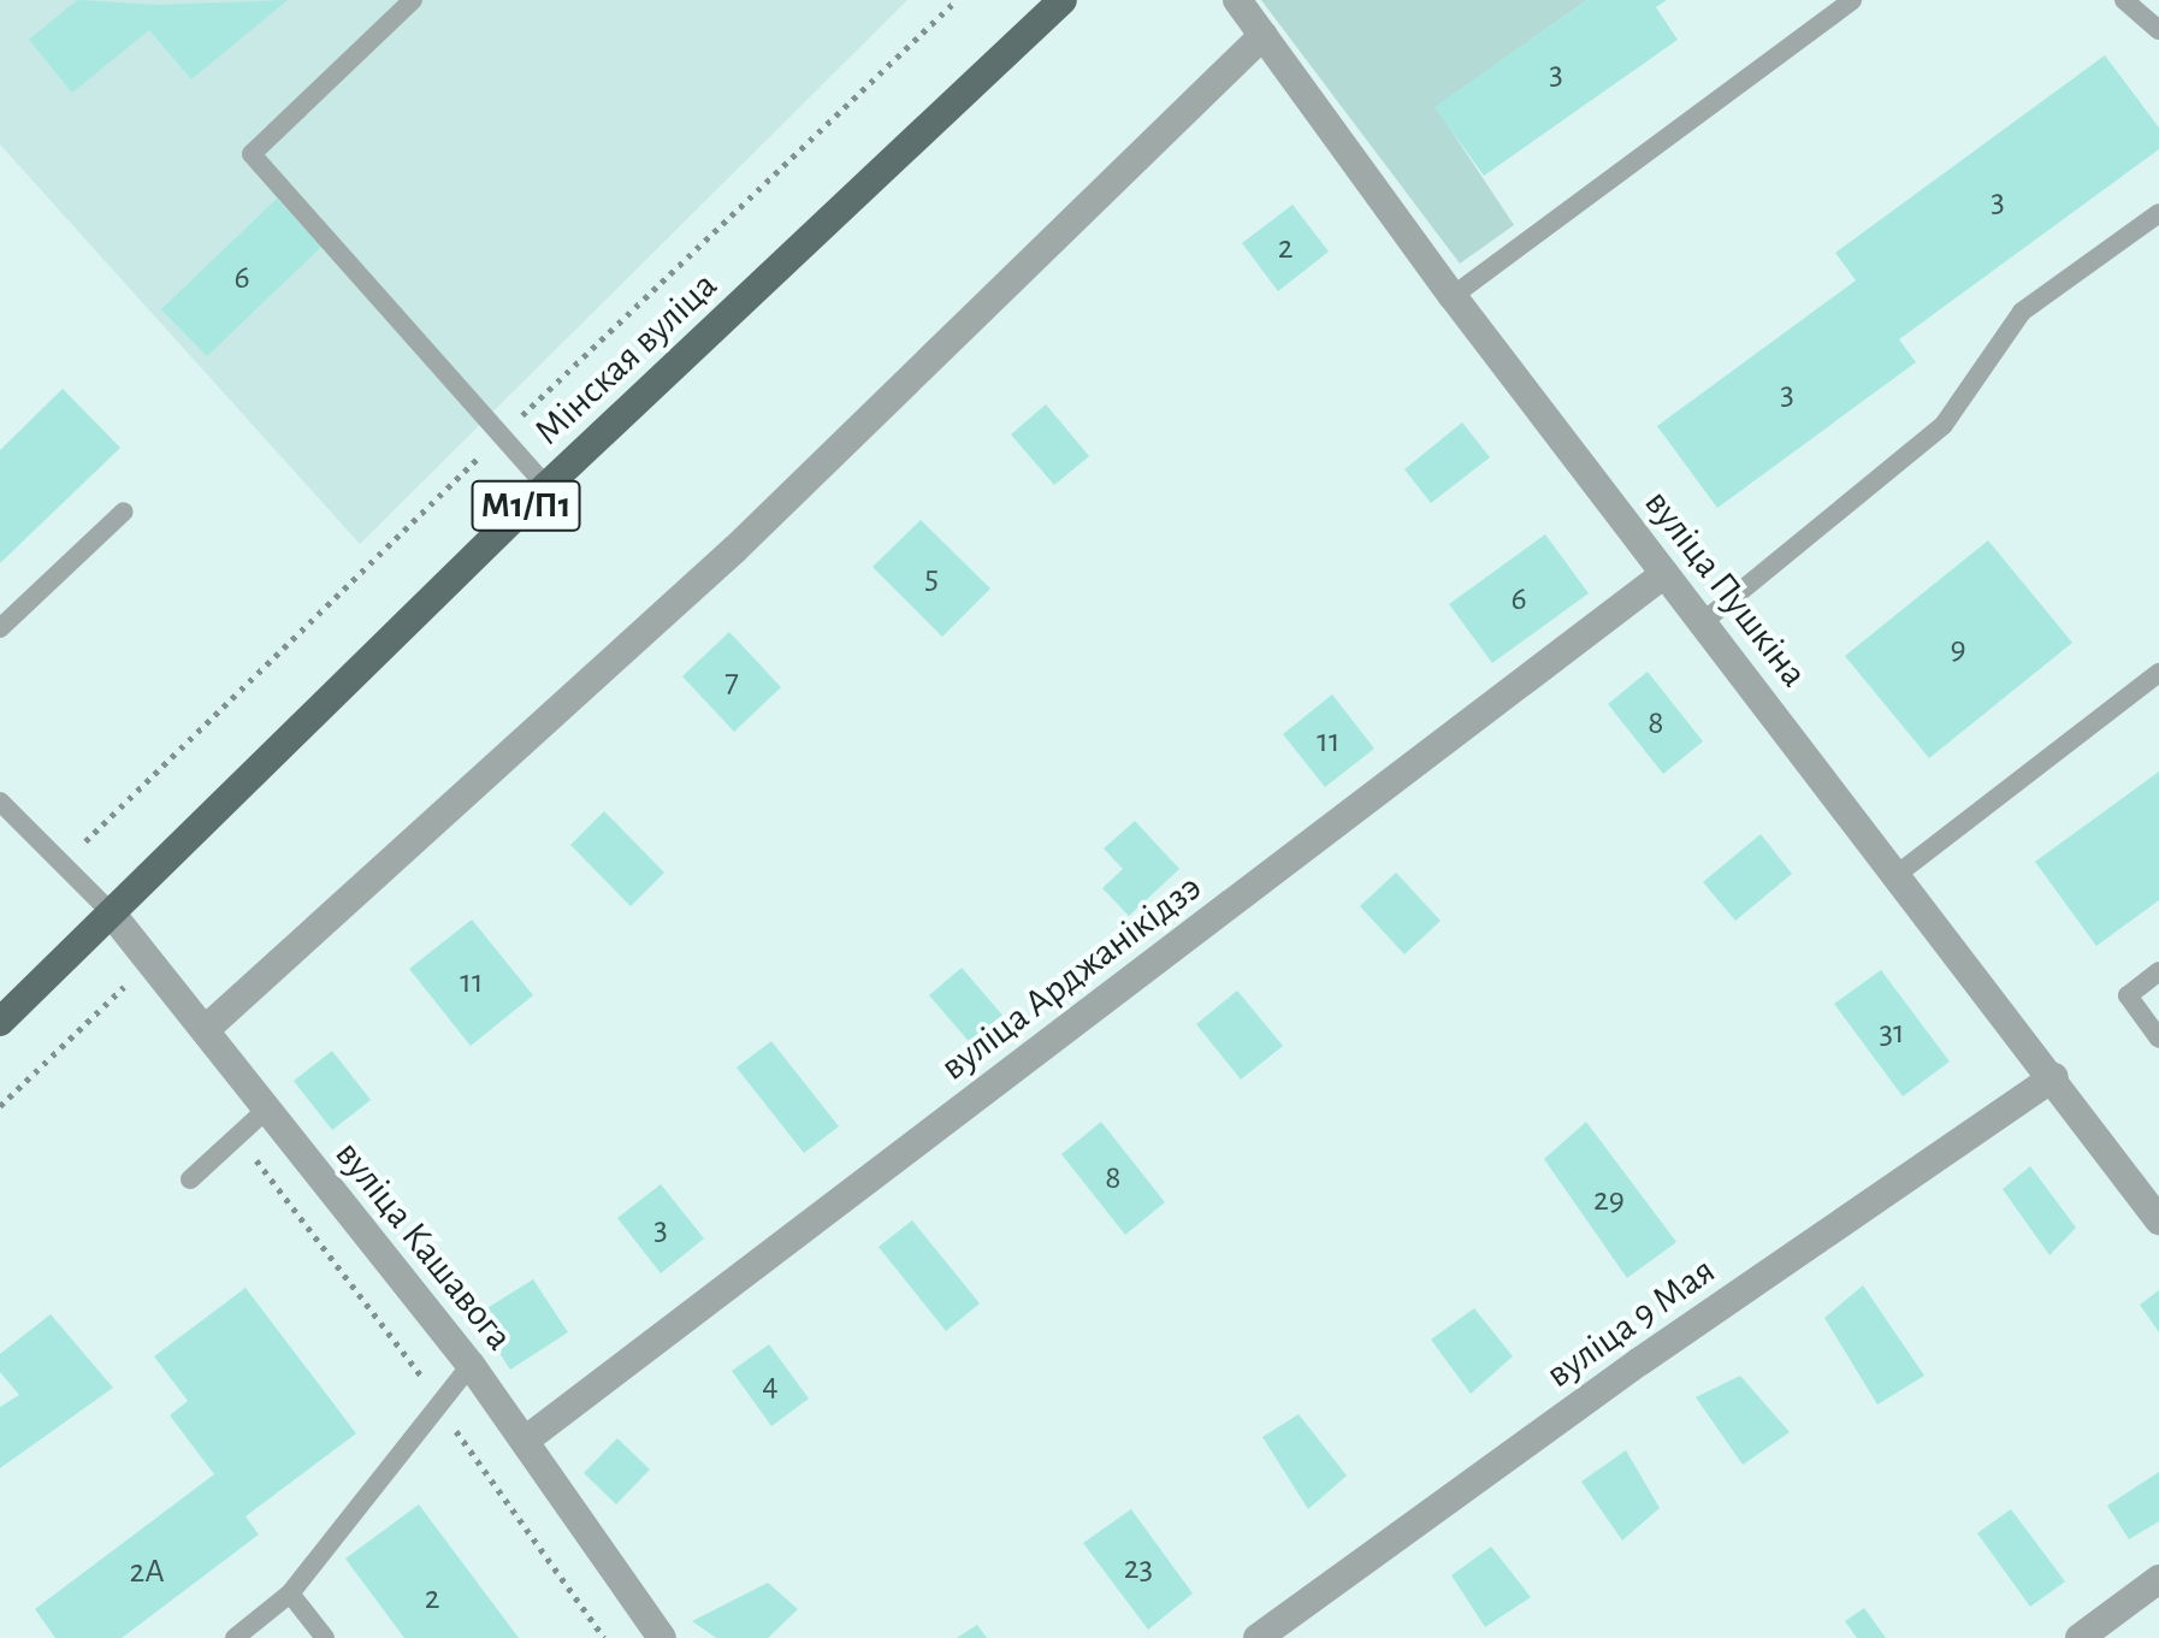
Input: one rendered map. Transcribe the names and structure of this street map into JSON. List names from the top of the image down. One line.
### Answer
{"streets":{"main road":["Мінская вуліца","М1/П1"],"street":["вуліца Пушкіна","вуліца Арджанікідзэ","вуліца Кашавога","вуліца 9 Мая"]},"crossings":[["Мінская вуліца","вуліца Кашавога"],["вуліца Пушкіна","вуліца Арджанікідзэ"],["вуліца Пушкіна","вуліца 9 Мая"],["вуліца Арджанікідзэ","вуліца Кашавога"]],"house_numbers":["3","3","2","6","3","5","6","9","7","8","11","11","31","8","29","3","4","23","2А","2"]}
